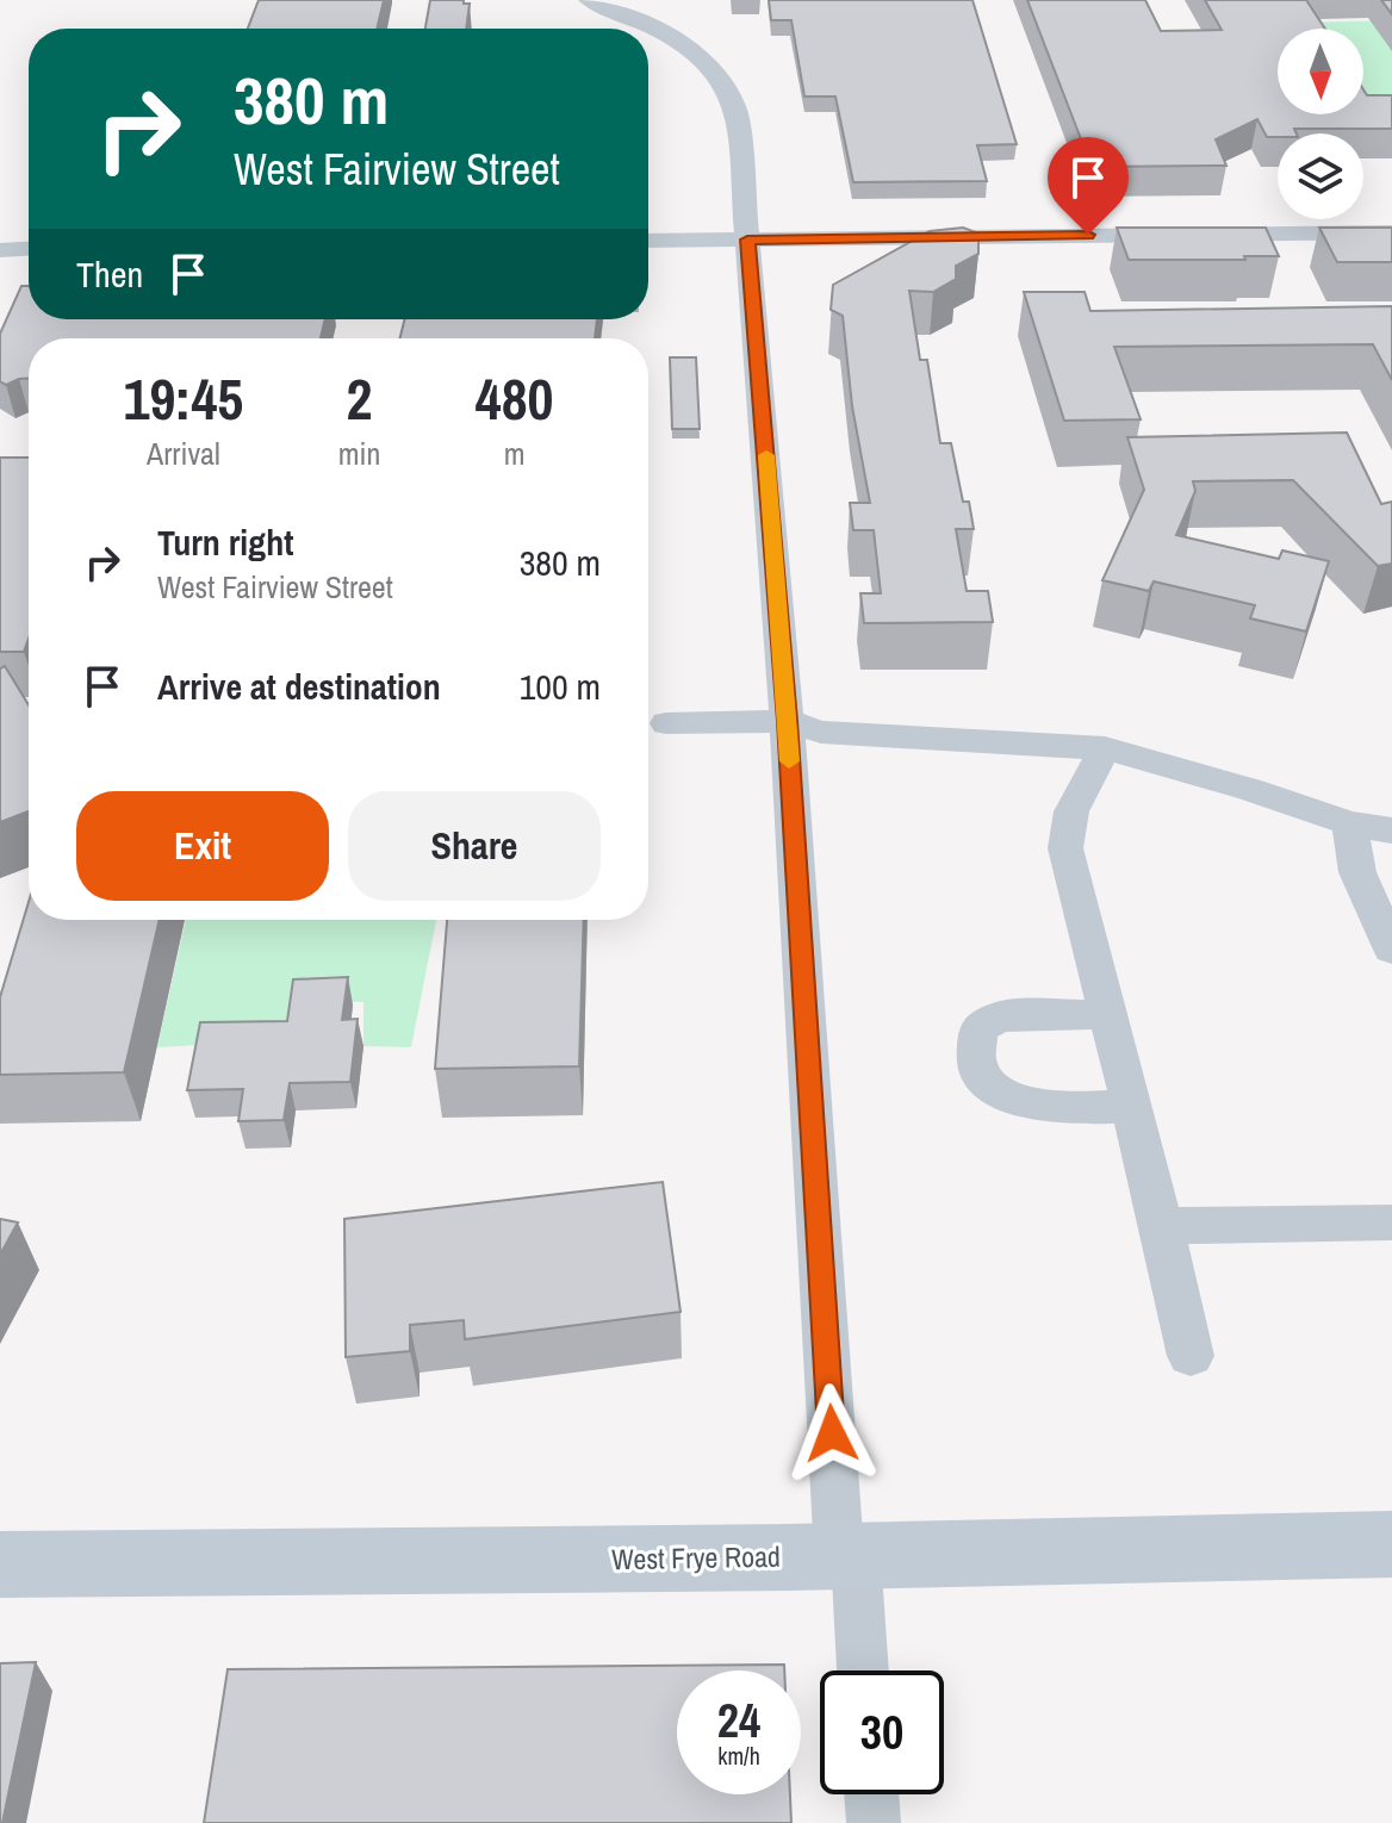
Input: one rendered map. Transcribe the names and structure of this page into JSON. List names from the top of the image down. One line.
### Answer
{"streets":{"street":["West Frye Road"]},"north":"bottom","page":{"turn":["380 m","West Fairview Street"],"then":"Then","eta":["19:45","Arrival","2","min","480","m"],"list":[{"name":"Turn right","note":"West Fairview Street","value":"380 m"},{"name":"Arrive at destination","value":"100 m"}],"buttons":["Exit","Share"],"speed":"24 km/h","limit":"30"}}
